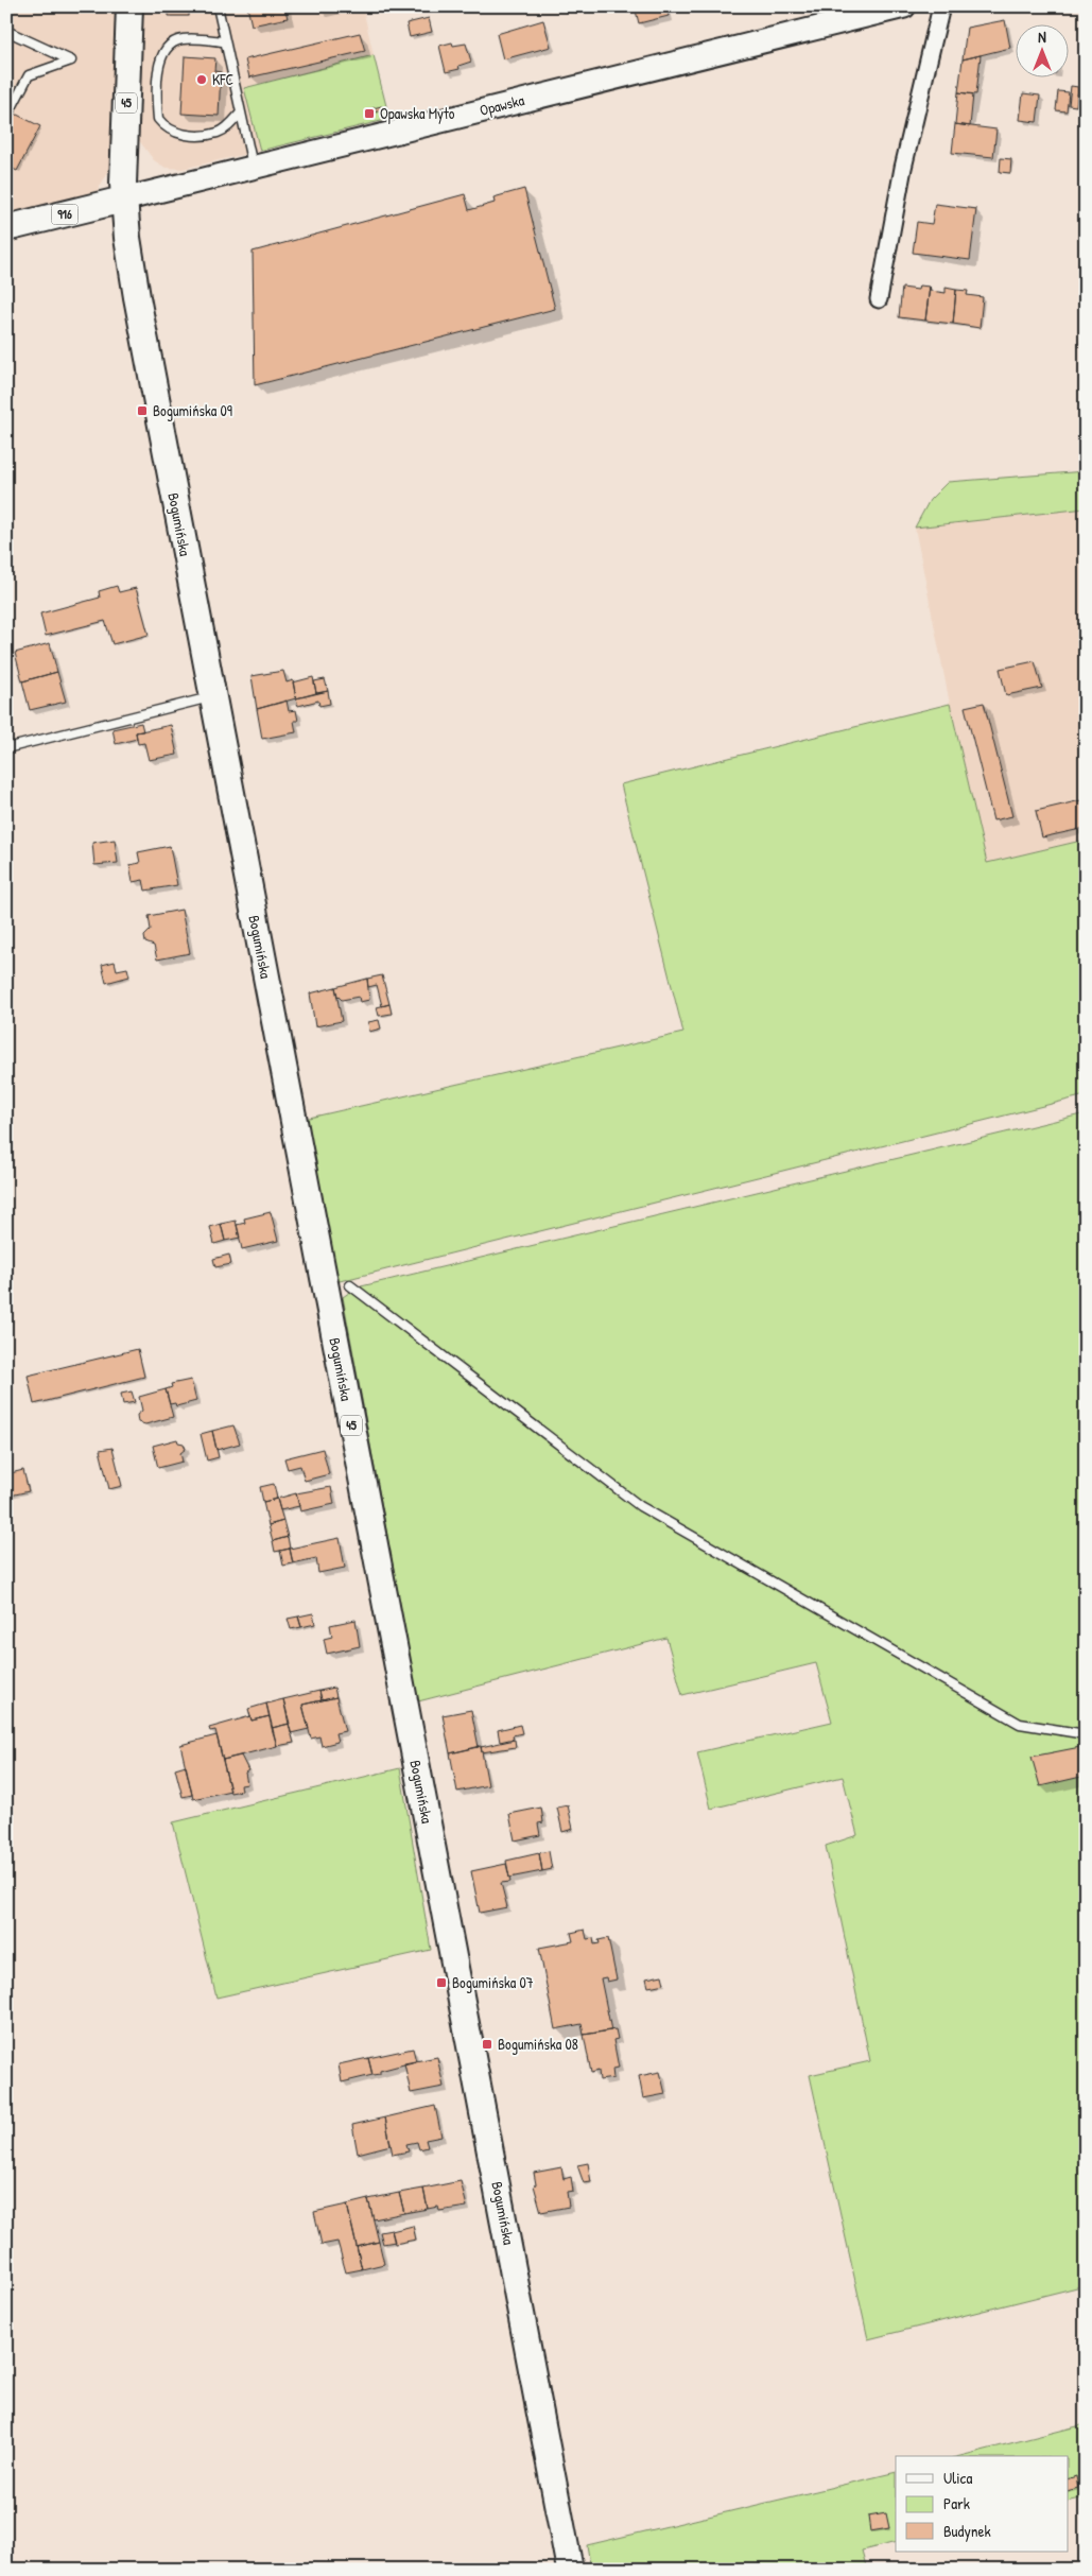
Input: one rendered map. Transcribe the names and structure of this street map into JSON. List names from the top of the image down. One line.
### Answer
{"streets":{"main road":["45","Opawska","916","Bogumińska"]},"crossings":[["45","Opawska"],["45","Bogumińska"],["Opawska","Bogumińska"]],"places":{"other":["KFC"],"transit":["Opawska Myto","Bogumińska 09","Bogumińska 07","Bogumińska 08"]},"legend":["Ulica","Park","Budynek"],"north":"top"}
